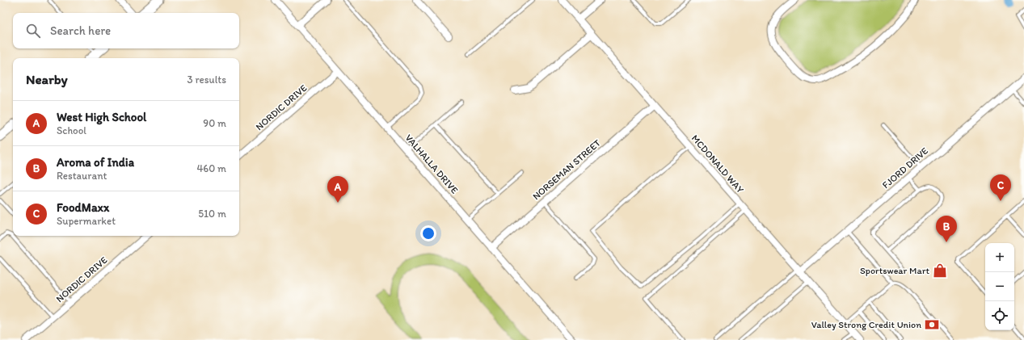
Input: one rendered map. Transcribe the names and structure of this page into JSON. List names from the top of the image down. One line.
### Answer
{"streets":{"street":["NORDIC DRIVE","VALHALLA DRIVE","MCDONALD WAY","FJORD DRIVE","NORSEMAN STREET"]},"crossings":[["NORDIC DRIVE","VALHALLA DRIVE"],["VALHALLA DRIVE","NORSEMAN STREET"],["MCDONALD WAY","FJORD DRIVE"],["MCDONALD WAY","NORSEMAN STREET"]],"places":{"shop":["Sportswear Mart"],"bank":["Valley Strong Credit Union"]},"page":{"search":"Search here","heading":["Nearby","3 results"],"list":[{"mark":"A","name":"West High School","note":"School","value":"90 m"},{"mark":"B","name":"Aroma of India","note":"Restaurant","value":"460 m"},{"mark":"C","name":"FoodMaxx","note":"Supermarket","value":"510 m"}],"pins":["C","A","B"],"map_buttons":["+","−"]}}
